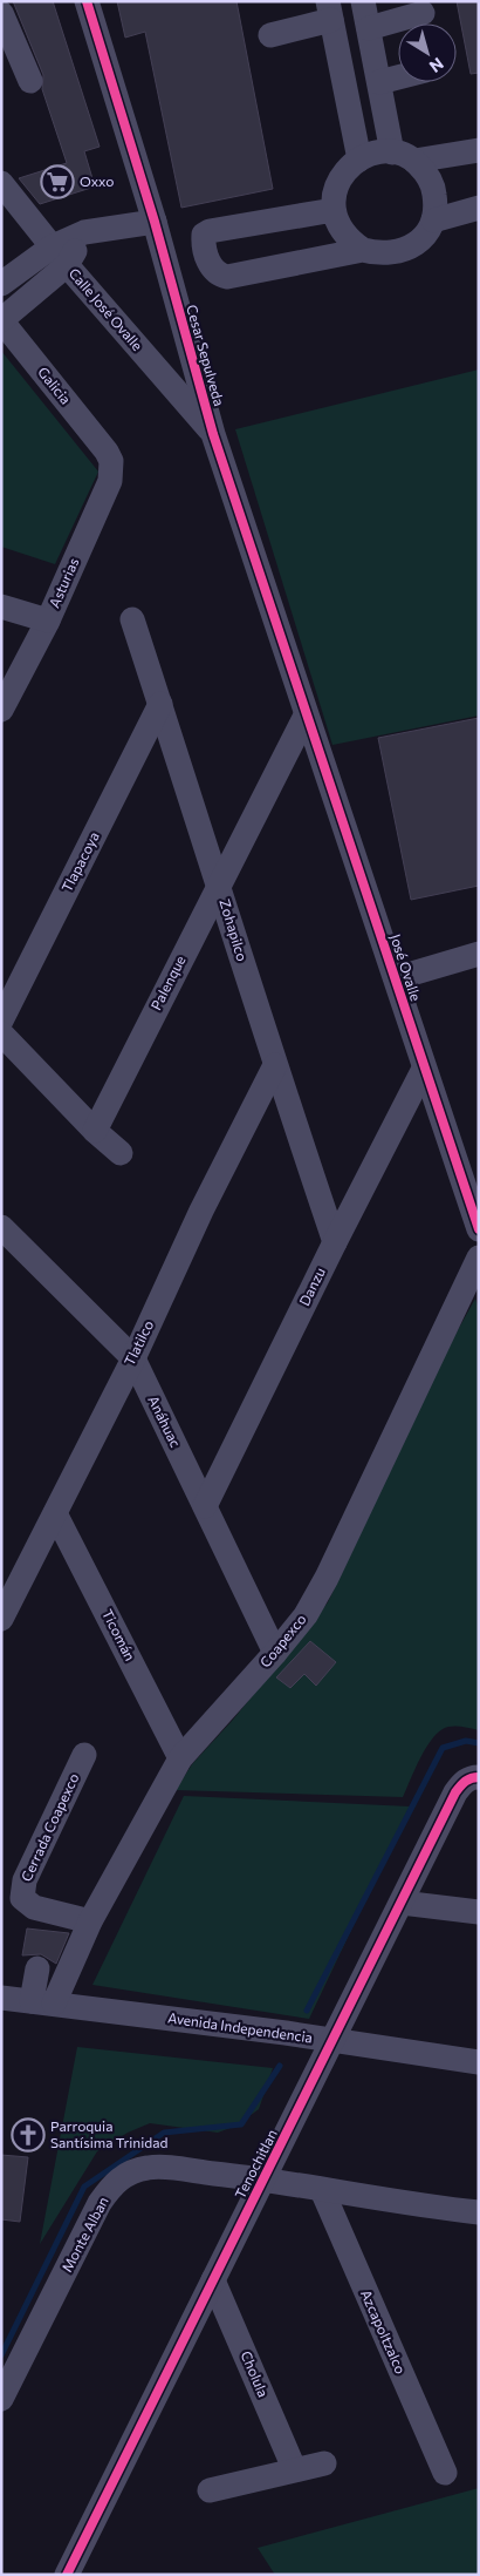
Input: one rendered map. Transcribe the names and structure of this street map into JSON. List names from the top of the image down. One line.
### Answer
{"streets":{"street":["Calle José Ovalle","Cesar Sepulveda","Galicia","Asturias","Tlapacoya","Zohapilco","José Ovalle","Palenque","Danzu","Tlatilco","Anáhuac","Ticomán","Coapexco","Cerrada Coapexco","Avenida Independencia","Tenochitlan","Monte Alban","Azcapoltzalco","Cholula"]},"crossings":[["Calle José Ovalle","Cesar Sepulveda"],["Cesar Sepulveda","José Ovalle"],["Cesar Sepulveda","Palenque"],["Galicia","Asturias"],["Tlapacoya","Zohapilco"],["Zohapilco","Palenque"],["Zohapilco","Danzu"],["Zohapilco","Tlatilco"],["José Ovalle","Palenque"],["José Ovalle","Danzu"],["Danzu","Anáhuac"],["Tlatilco","Anáhuac"],["Tlatilco","Ticomán"],["Anáhuac","Coapexco"],["Ticomán","Coapexco"],["Coapexco","Cerrada Coapexco"],["Coapexco","Avenida Independencia"],["Avenida Independencia","Tenochitlan"],["Tenochitlan","Monte Alban"],["Tenochitlan","Cholula"],["Monte Alban","Azcapoltzalco"]],"places":{"supermarket":["Oxxo"],"church":["Parroquia Santísima Trinidad"]},"north":"bottom right"}
